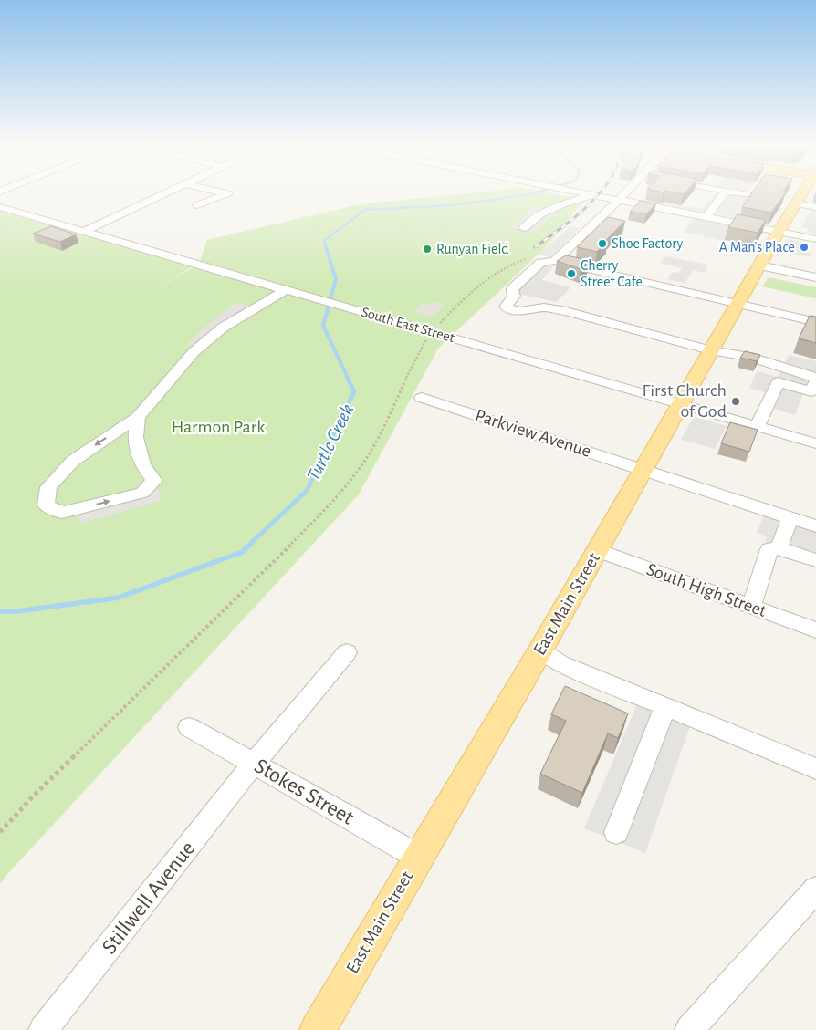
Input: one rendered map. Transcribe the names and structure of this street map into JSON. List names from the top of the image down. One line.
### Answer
{"streets":{"main road":["East Main Street"],"street":["South East Street","Parkview Avenue","South High Street","Stokes Street","Stillwell Avenue"]},"crossings":[["South East Street","East Main Street"],["Parkview Avenue","East Main Street"],["South High Street","East Main Street"],["East Main Street","Stokes Street"],["Stokes Street","Stillwell Avenue"]],"water":["Turtle Creek"],"parks":["Harmon Park"],"places":["Shoe Factory","A Man's Place","Runyan Field","Cherry Street Cafe","First Church of God"]}
